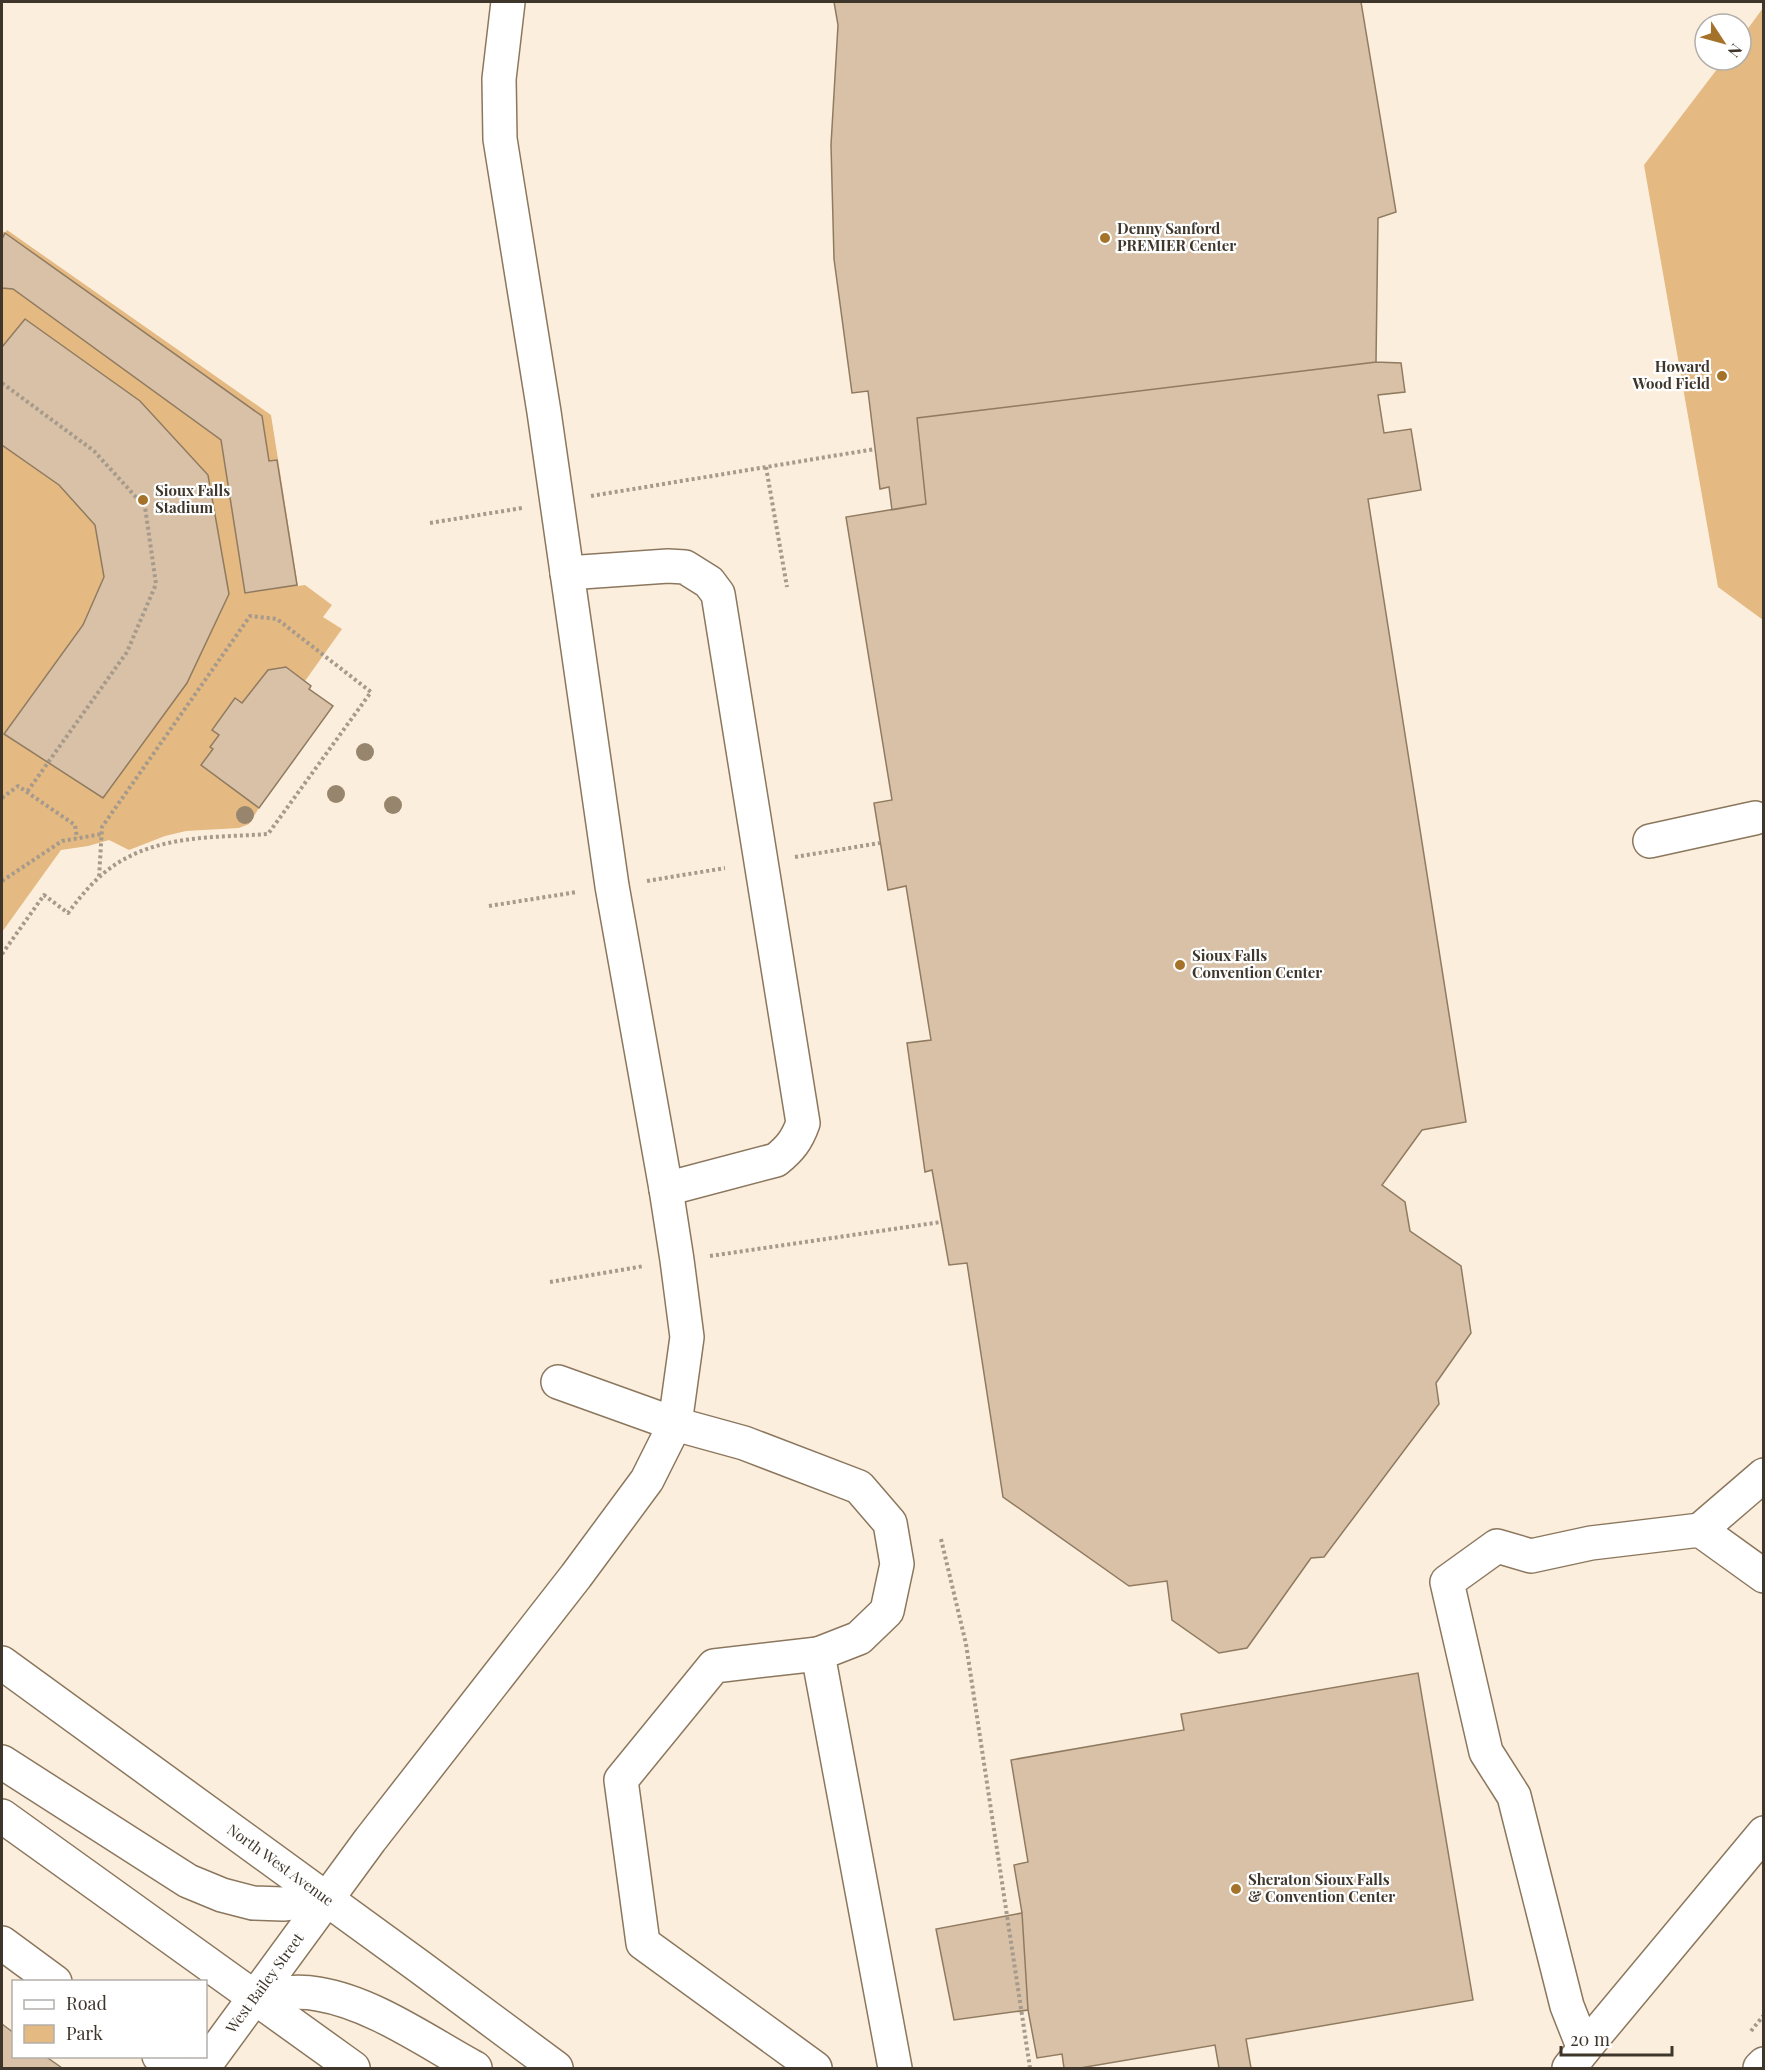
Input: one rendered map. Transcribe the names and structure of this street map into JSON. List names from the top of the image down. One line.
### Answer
{"streets":{"main road":["North West Avenue","West Bailey Street"]},"crossings":[["North West Avenue","West Bailey Street"]],"places":["Denny Sanford PREMIER Center","Howard Wood Field","Sioux Falls Stadium","Sioux Falls Convention Center","Sheraton Sioux Falls & Convention Center"],"legend":["Road","Park"],"scale_bar":"20 m","north":"bottom right"}
